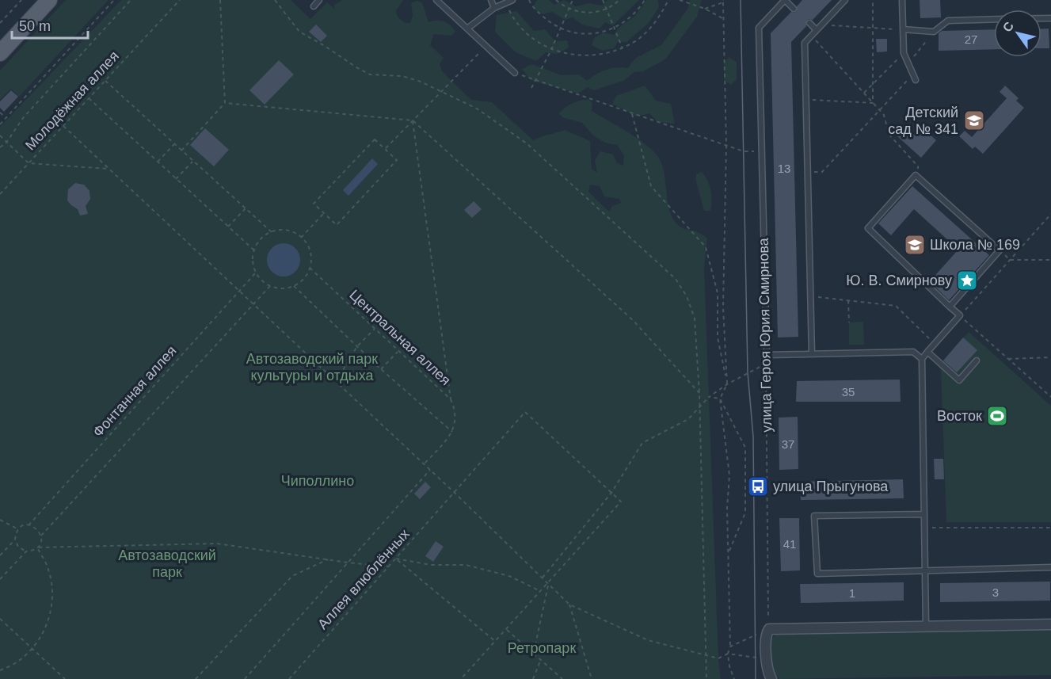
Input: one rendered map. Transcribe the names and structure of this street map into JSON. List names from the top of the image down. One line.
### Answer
{"streets":{"lane":["улица Героя Юрия Смирнова"],"path":["Молодёжная аллея","Центральная аллея","Фонтанная аллея","Аллея влюблённых"]},"crossings":[["Центральная аллея","Фонтанная аллея"]],"parks":["Автозаводский парк культуры и отдыха","Чиполлино","Автозаводский парк","Ретропарк"],"places":{"school or university":["Детский сад № 341","Школа № 169"],"place":["Ю. В. Смирнову"],"sports":["Восток"],"bus stop":["улица Прыгунова"]},"house_numbers":["27","13","35","37","41","3","1"],"scale_bar":"50 m","north":"top left"}
